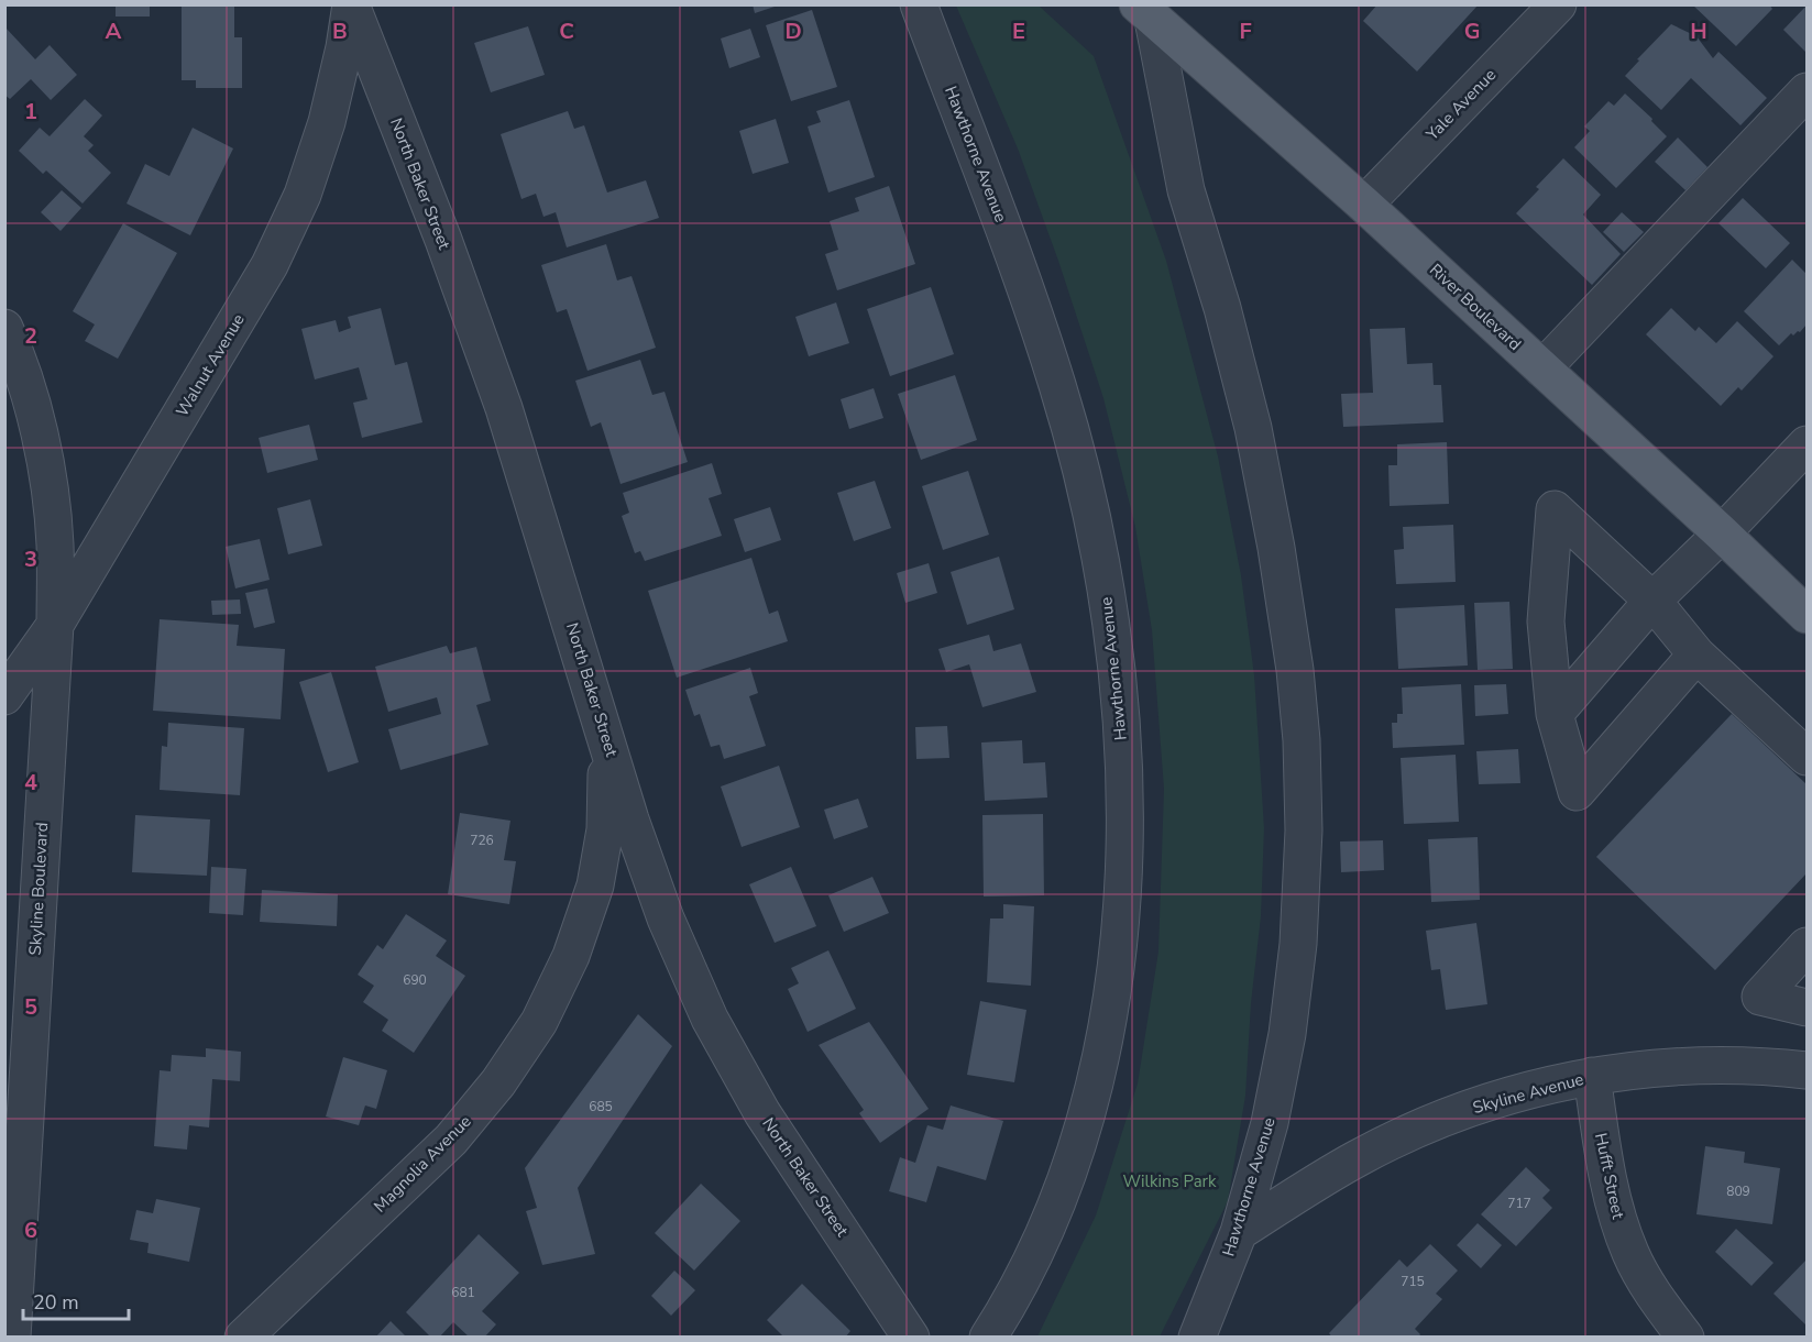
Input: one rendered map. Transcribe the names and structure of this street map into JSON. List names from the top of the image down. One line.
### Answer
{"streets":{"main road":["River Boulevard"],"street":["Yale Avenue","Hawthorne Avenue","North Baker Street","Walnut Avenue","Skyline Boulevard","Skyline Avenue","Magnolia Avenue","Hufft Street"]},"crossings":[["Yale Avenue","River Boulevard"],["Hawthorne Avenue","River Boulevard"],["Hawthorne Avenue","Skyline Avenue"],["North Baker Street","Walnut Avenue"],["North Baker Street","Magnolia Avenue"],["Walnut Avenue","Skyline Boulevard"],["Skyline Avenue","Hufft Street"]],"parks":["Wilkins Park"],"house_numbers":["726","690","685","809","717","715","681"],"scale_bar":"20 m","grid":{"columns":["A","B","C","D","E","F","G","H"],"rows":["1","2","3","4","5","6"]}}
